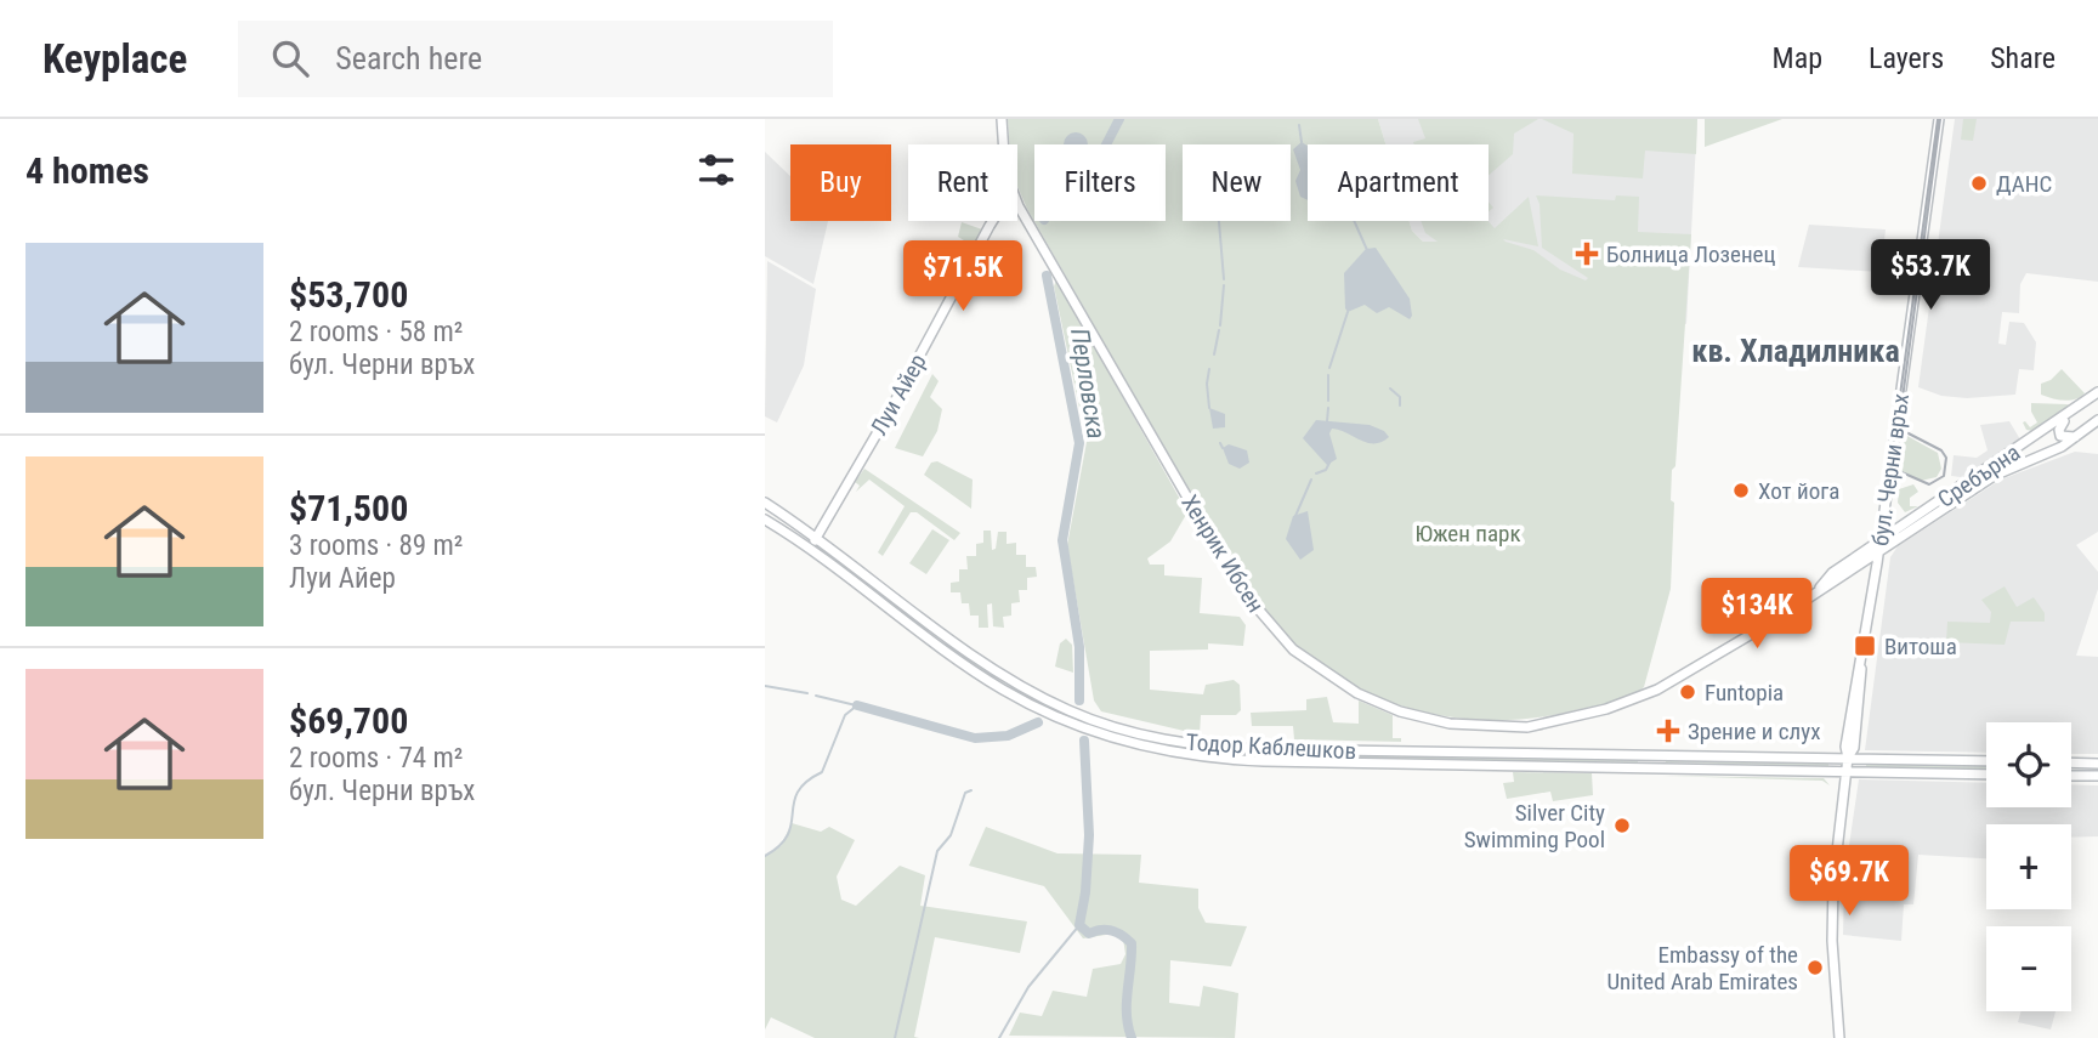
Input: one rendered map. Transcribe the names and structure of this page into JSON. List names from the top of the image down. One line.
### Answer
{"streets":{"main road":["Луи Айер","бул. Черни връх","Сребърна","Хенрик Ибсен","Тодор Каблешков"]},"crossings":[["Луи Айер","Тодор Каблешков"],["бул. Черни връх","Сребърна"],["бул. Черни връх","Хенрик Ибсен"],["бул. Черни връх","Тодор Каблешков"],["Сребърна","Хенрик Ибсен"]],"districts":["кв. Хладилника"],"water":["Перловска"],"parks":["Южен парк"],"places":{"other":["ДАНС","Хот йога","Funtopia","Silver City Swimming Pool","Embassy of the United Arab Emirates"],"health":["Болница Лозенец","Зрение и слух"],"transit":["Витоша"]},"page":{"header":"Keyplace","search":"Search here","nav":["Map","Layers","Share"],"heading":"4 homes","chip":["Buy","Rent","Filters","New","Apartment"],"list":[{"name":"$53,700","note":"2 rooms · 58 m² · бул. Черни връх"},{"name":"$71,500","note":"3 rooms · 89 m² · Луи Айер"},{"name":"$69,700","note":"2 rooms · 74 m² · бул. Черни връх"}],"price":["$53.7K","$71.5K","$134K","$69.7K"],"map_buttons":["+","−"]}}
